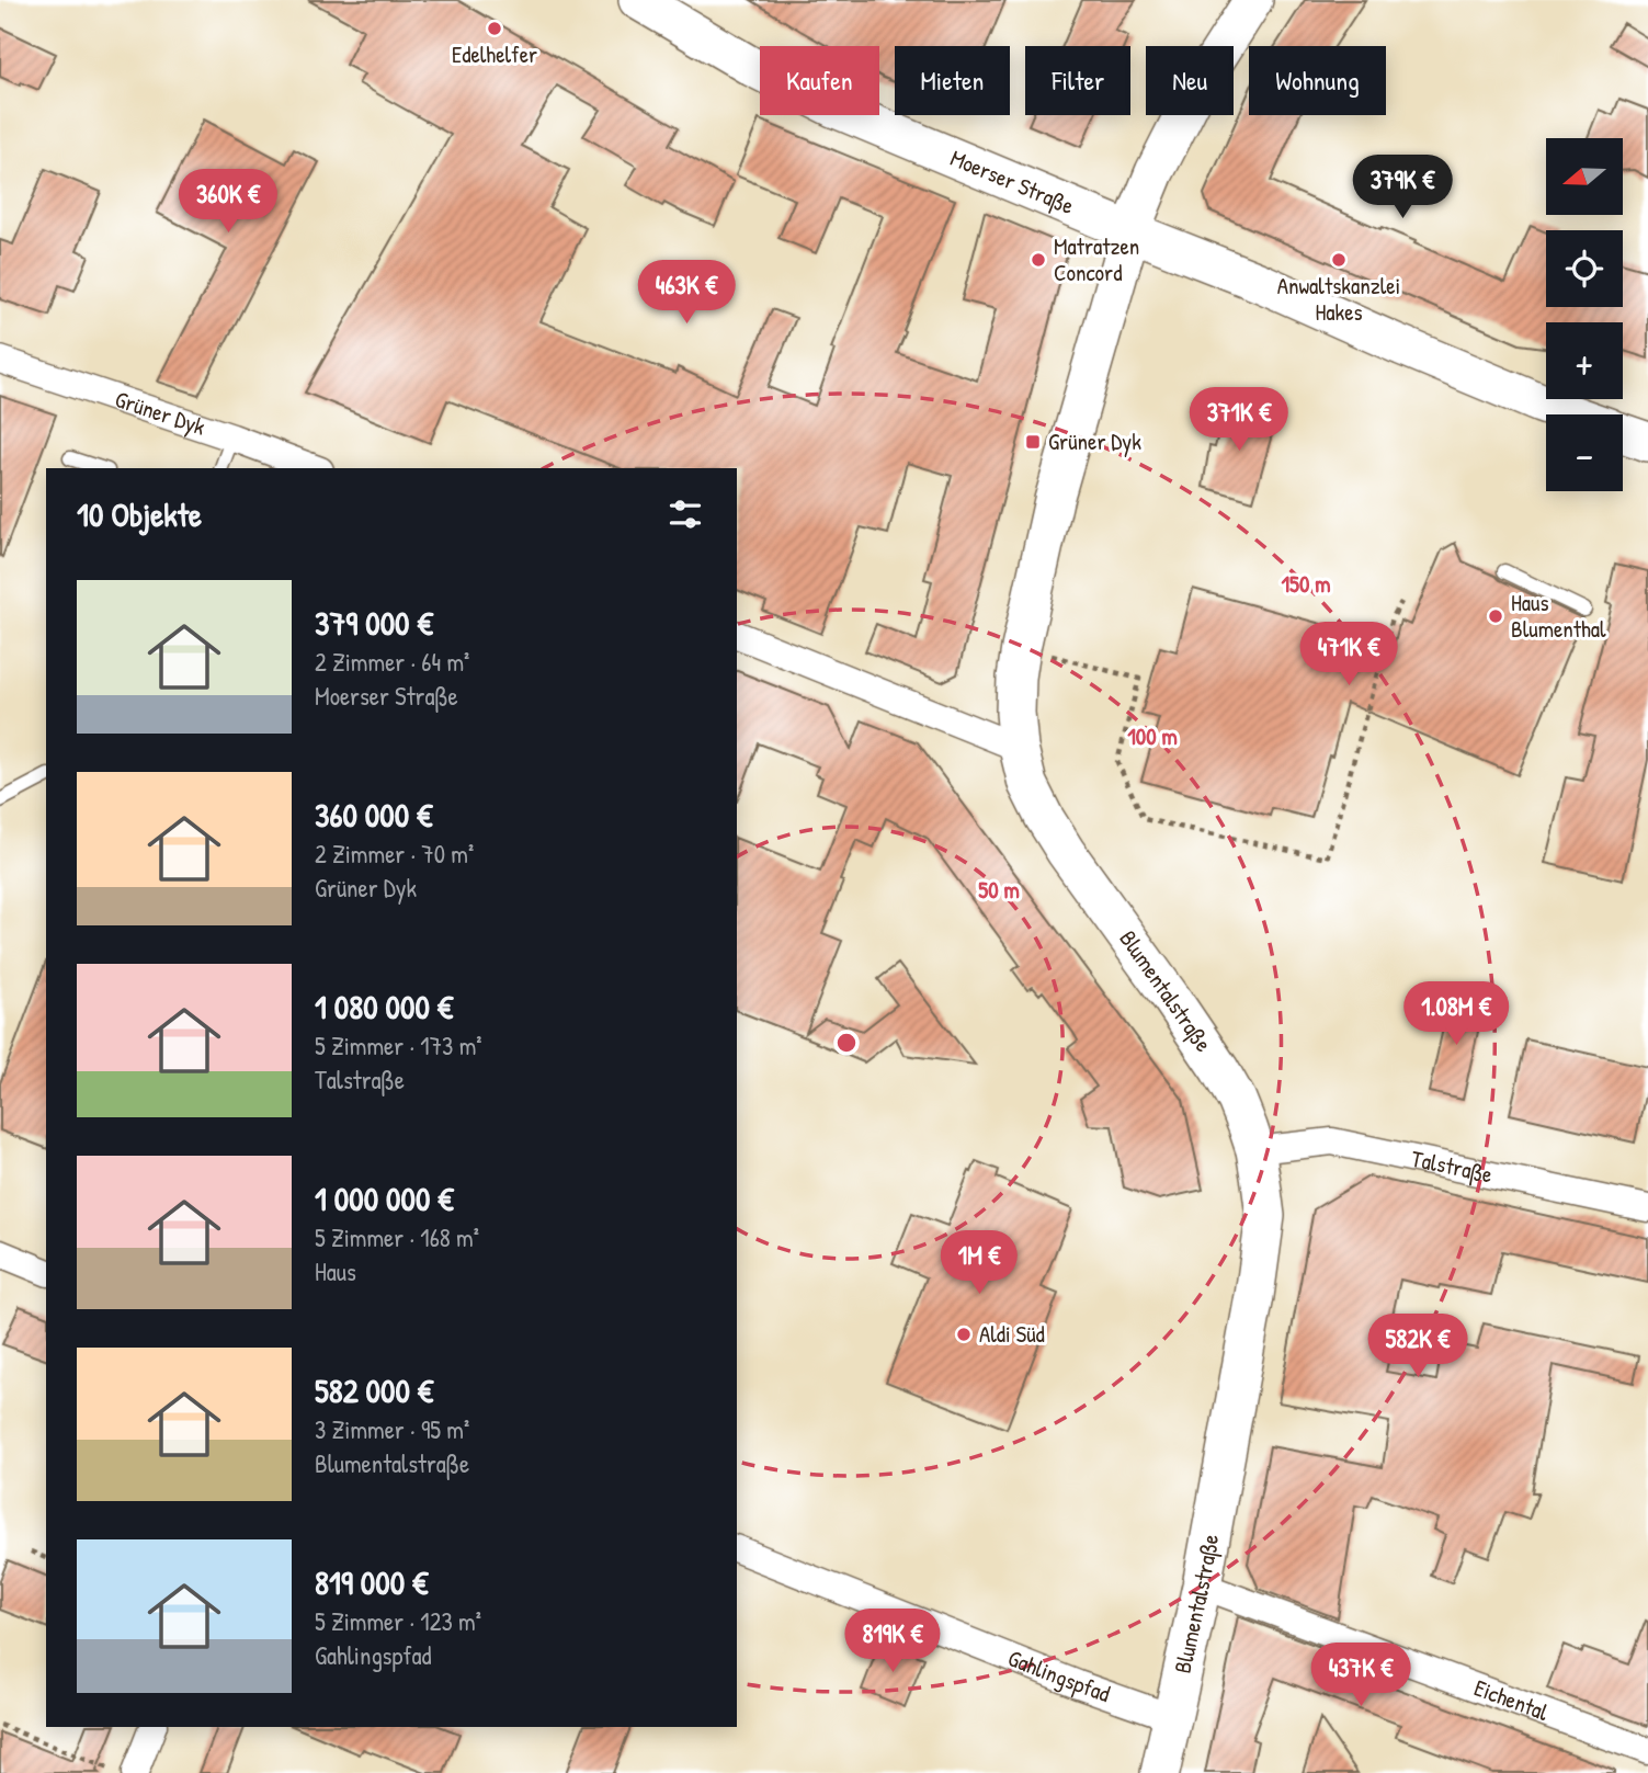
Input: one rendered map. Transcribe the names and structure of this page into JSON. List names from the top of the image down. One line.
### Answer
{"streets":{"main road":["Moerser Straße","Blumentalstraße"],"street":["Grüner Dyk","Talstraße","Gahlingspfad","Eichental"]},"crossings":[["Moerser Straße","Blumentalstraße"],["Blumentalstraße","Talstraße"],["Blumentalstraße","Gahlingspfad"],["Blumentalstraße","Eichental"]],"places":{"other":["Edelhelfer","Matratzen Concord","Anwaltskanzlei Hakes","Haus Blumenthal","Aldi Süd"],"transit":["Grüner Dyk"]},"north":"left","page":{"chip":["Kaufen","Mieten","Filter","Neu","Wohnung"],"map_buttons":["+","−"],"price":["379K €","360K €","463K €","371K €","471K €","1.08M €","1M €","582K €","819K €","437K €"],"heading":"10 Objekte","list":[{"name":"379 000 €","note":"2 Zimmer · 64 m² · Moerser Straße"},{"name":"360 000 €","note":"2 Zimmer · 70 m² · Grüner Dyk"},{"name":"1 080 000 €","note":"5 Zimmer · 173 m² · Talstraße"},{"name":"1 000 000 €","note":"5 Zimmer · 168 m² · Haus"},{"name":"582 000 €","note":"3 Zimmer · 95 m² · Blumentalstraße"},{"name":"819 000 €","note":"5 Zimmer · 123 m² · Gahlingspfad"}]},"rings":["150 m","100 m","50 m"]}
